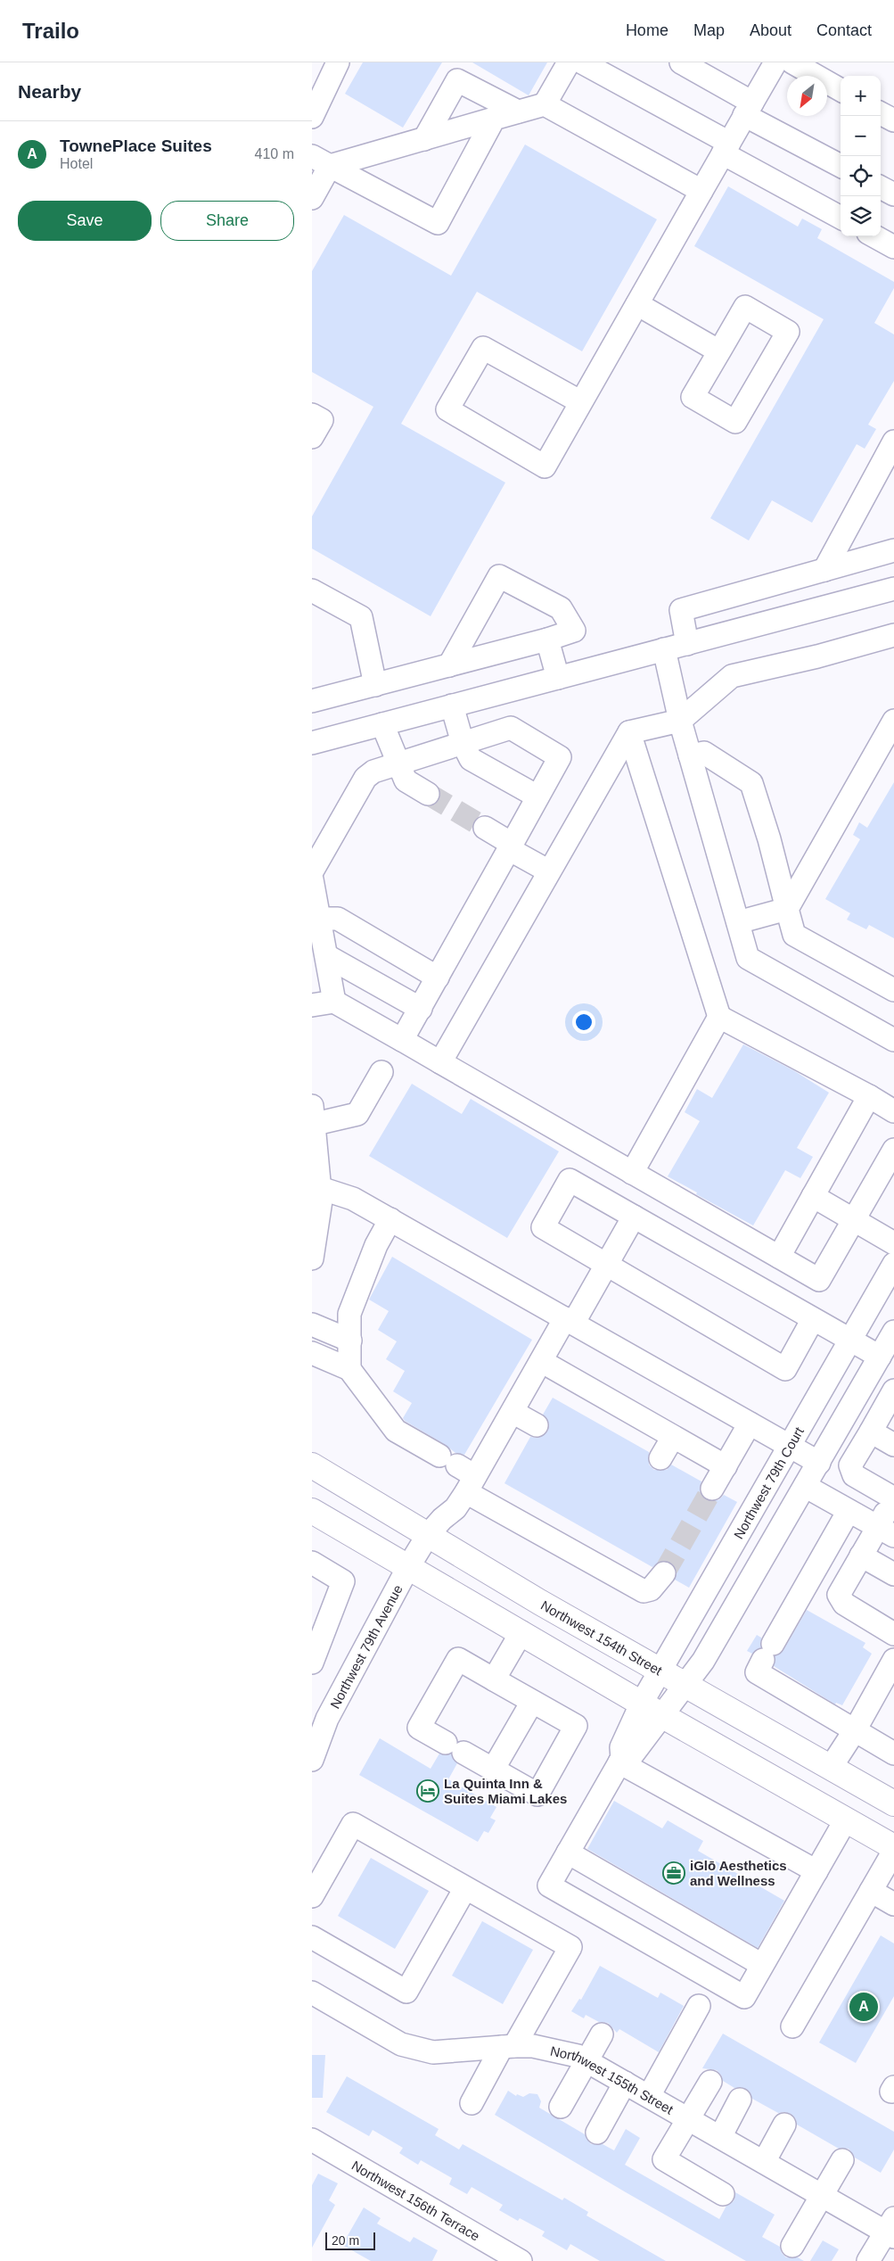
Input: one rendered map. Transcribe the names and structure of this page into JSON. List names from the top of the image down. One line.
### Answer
{"streets":{"main road":["Northwest 154th Street"],"street":["Northwest 79th Court","Northwest 79th Avenue","Northwest 155th Street","Northwest 156th Terrace"]},"crossings":[["Northwest 79th Court","Northwest 154th Street"],["Northwest 154th Street","Northwest 79th Avenue"]],"places":{"hotel":["La Quinta Inn & Suites Miami Lakes"],"office":["iGlō Aesthetics and Wellness"]},"scale_bar":"20 m","north":"bottom left","page":{"header":"Trailo","nav":["Home","Map","About","Contact"],"heading":"Nearby","map_buttons":["+","−"],"list":[{"mark":"A","name":"TownePlace Suites","note":"Hotel","value":"410 m"}],"buttons":["Save","Share"],"pins":"A","scale":"20 m"}}
